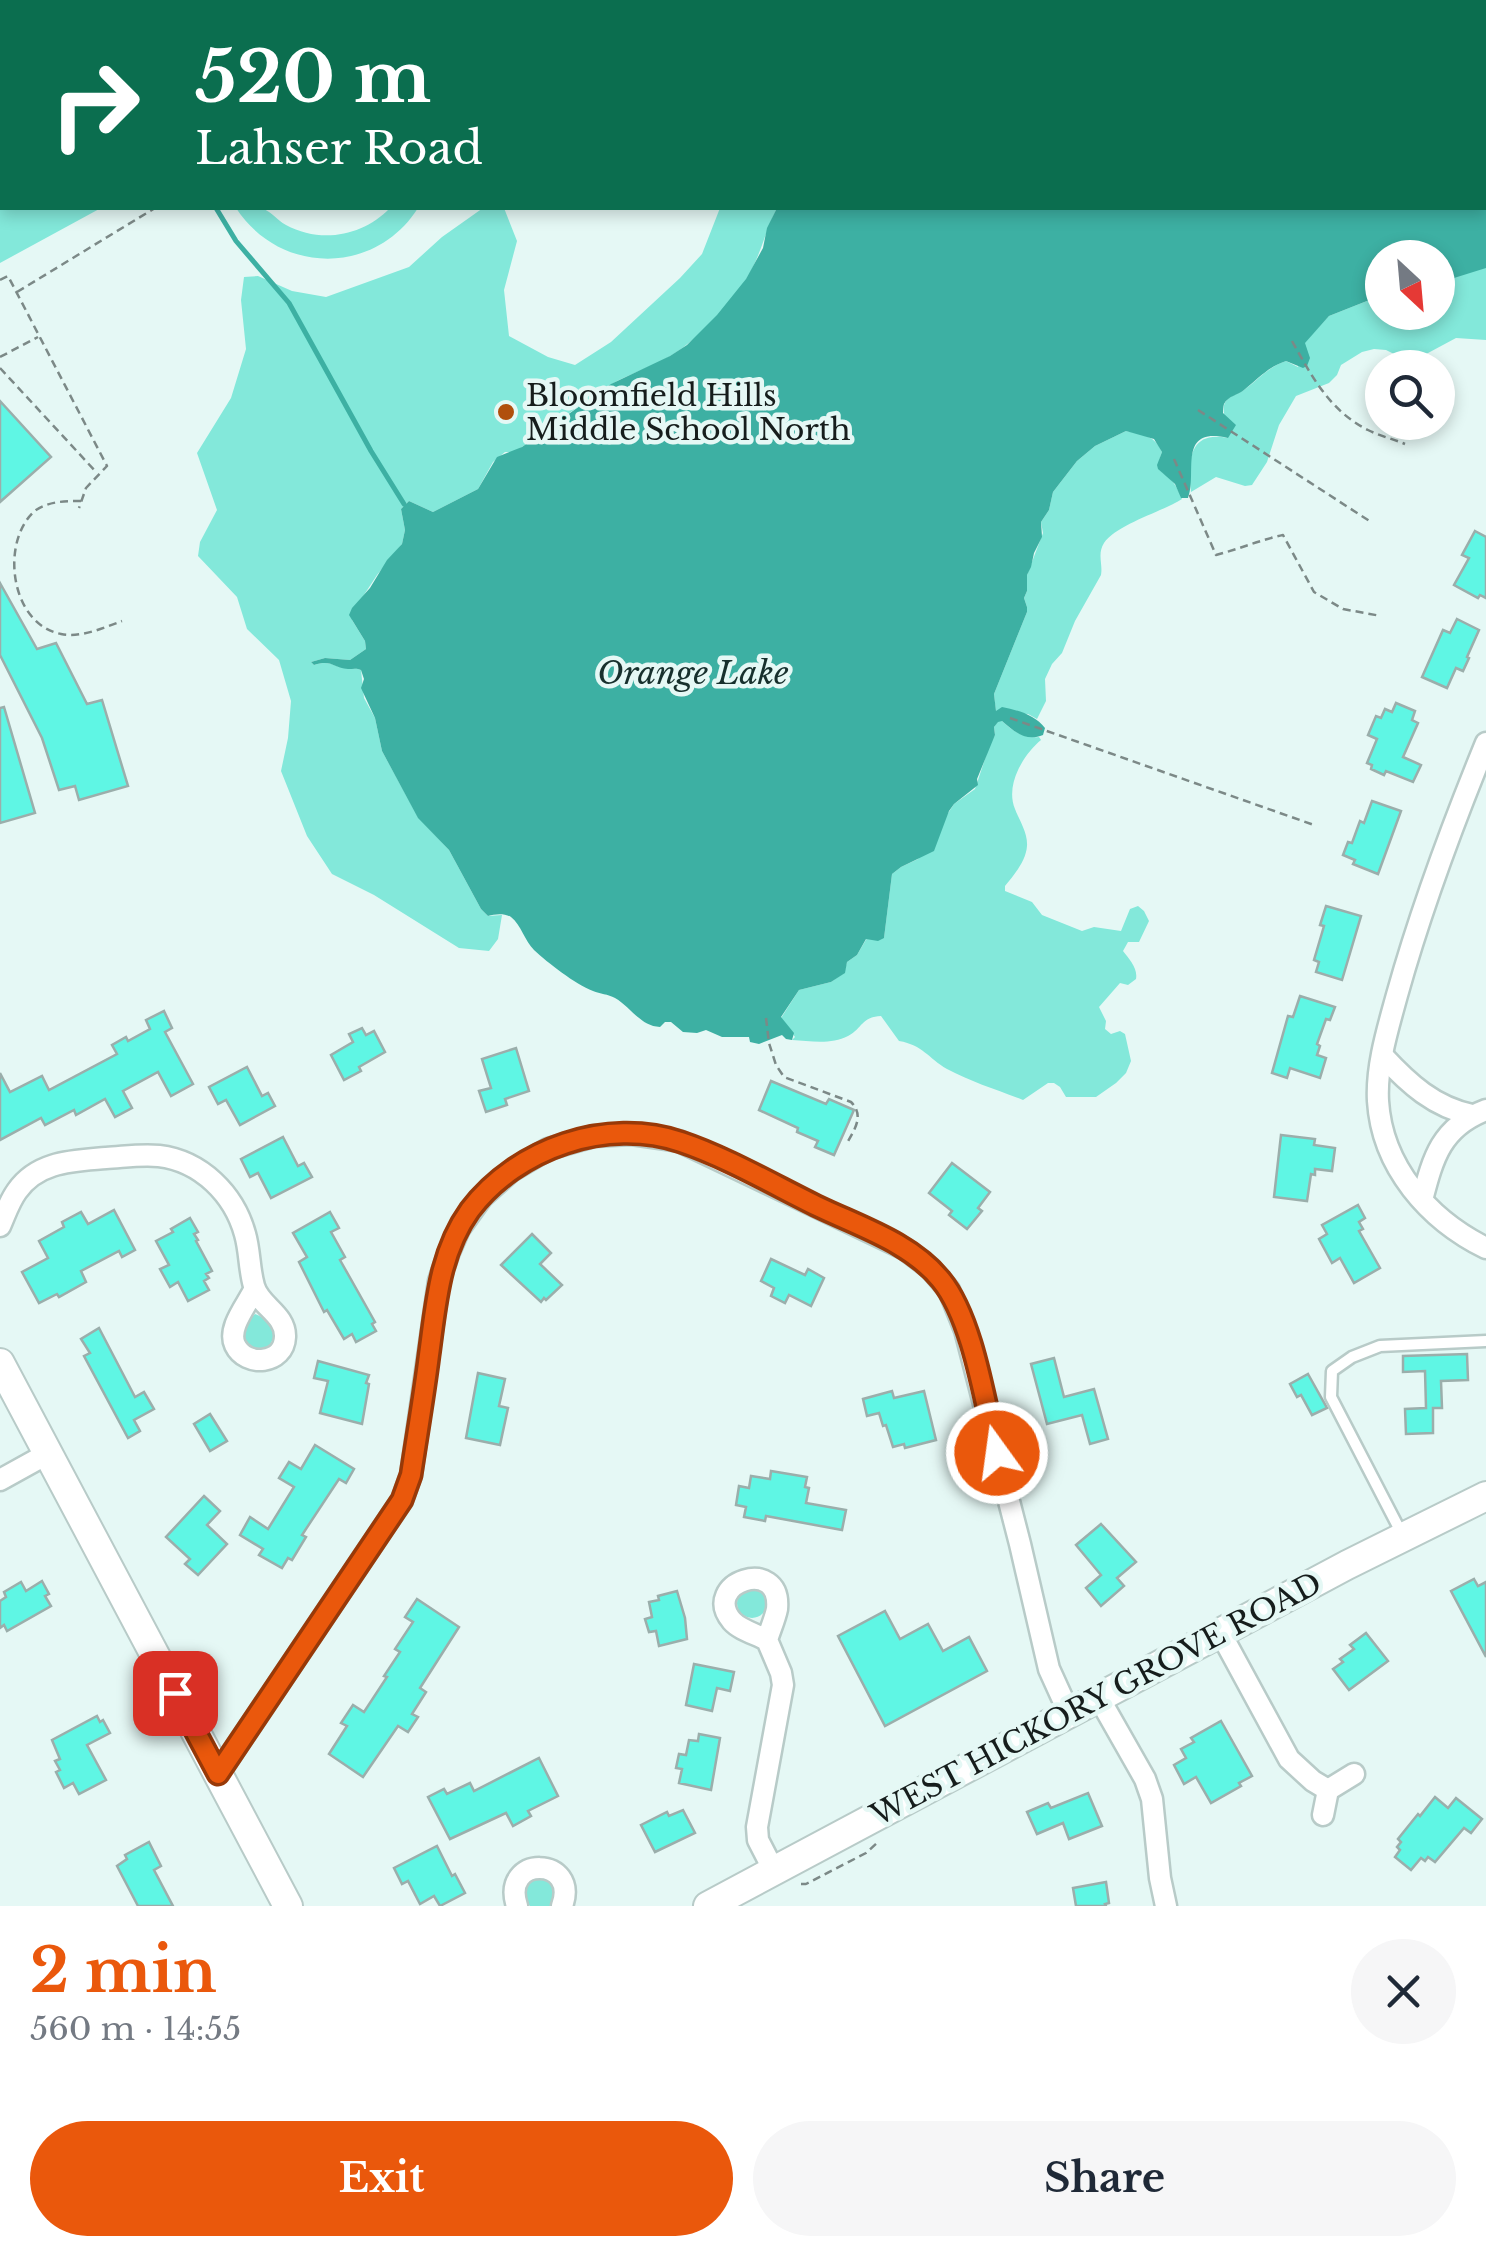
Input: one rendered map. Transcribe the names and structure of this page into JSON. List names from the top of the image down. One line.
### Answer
{"streets":{"street":["WEST HICKORY GROVE ROAD"]},"water":["Orange Lake"],"places":["Bloomfield Hills Middle School North"],"north":"bottom right","page":{"turn":["520 m","Lahser Road"],"heading":["2 min","560 m · 14:55"],"buttons":["Exit","Share"]}}
